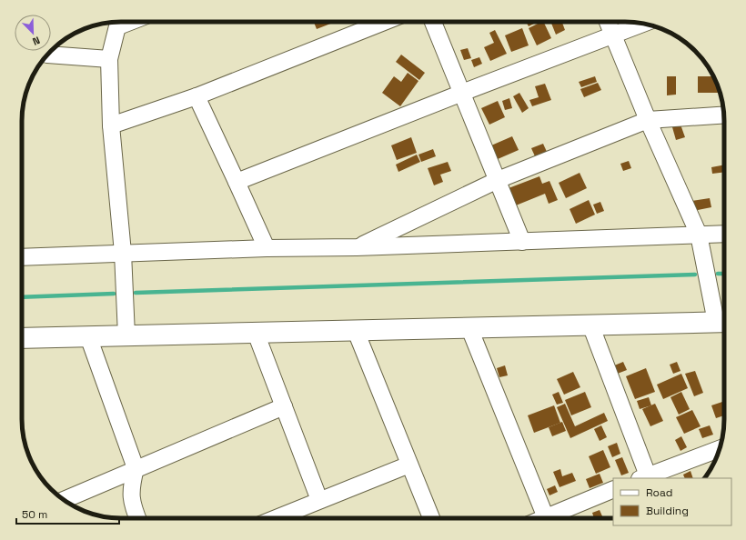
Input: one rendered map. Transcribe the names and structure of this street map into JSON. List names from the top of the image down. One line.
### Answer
{"legend":["Road","Building"],"scale_bar":"50 m","north":"bottom right"}
